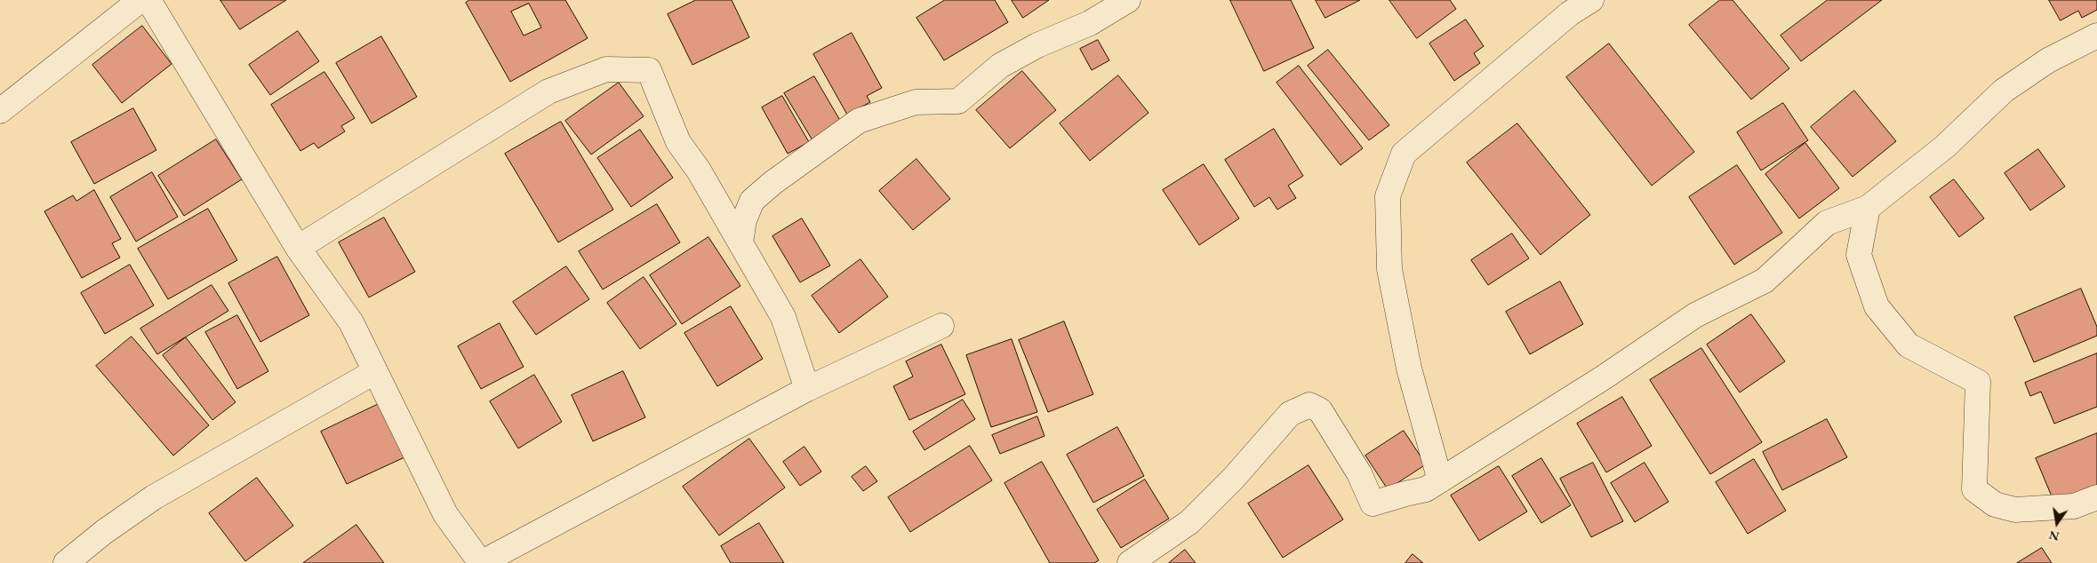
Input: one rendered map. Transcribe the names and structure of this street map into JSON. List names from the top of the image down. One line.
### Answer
{"north":"bottom"}
